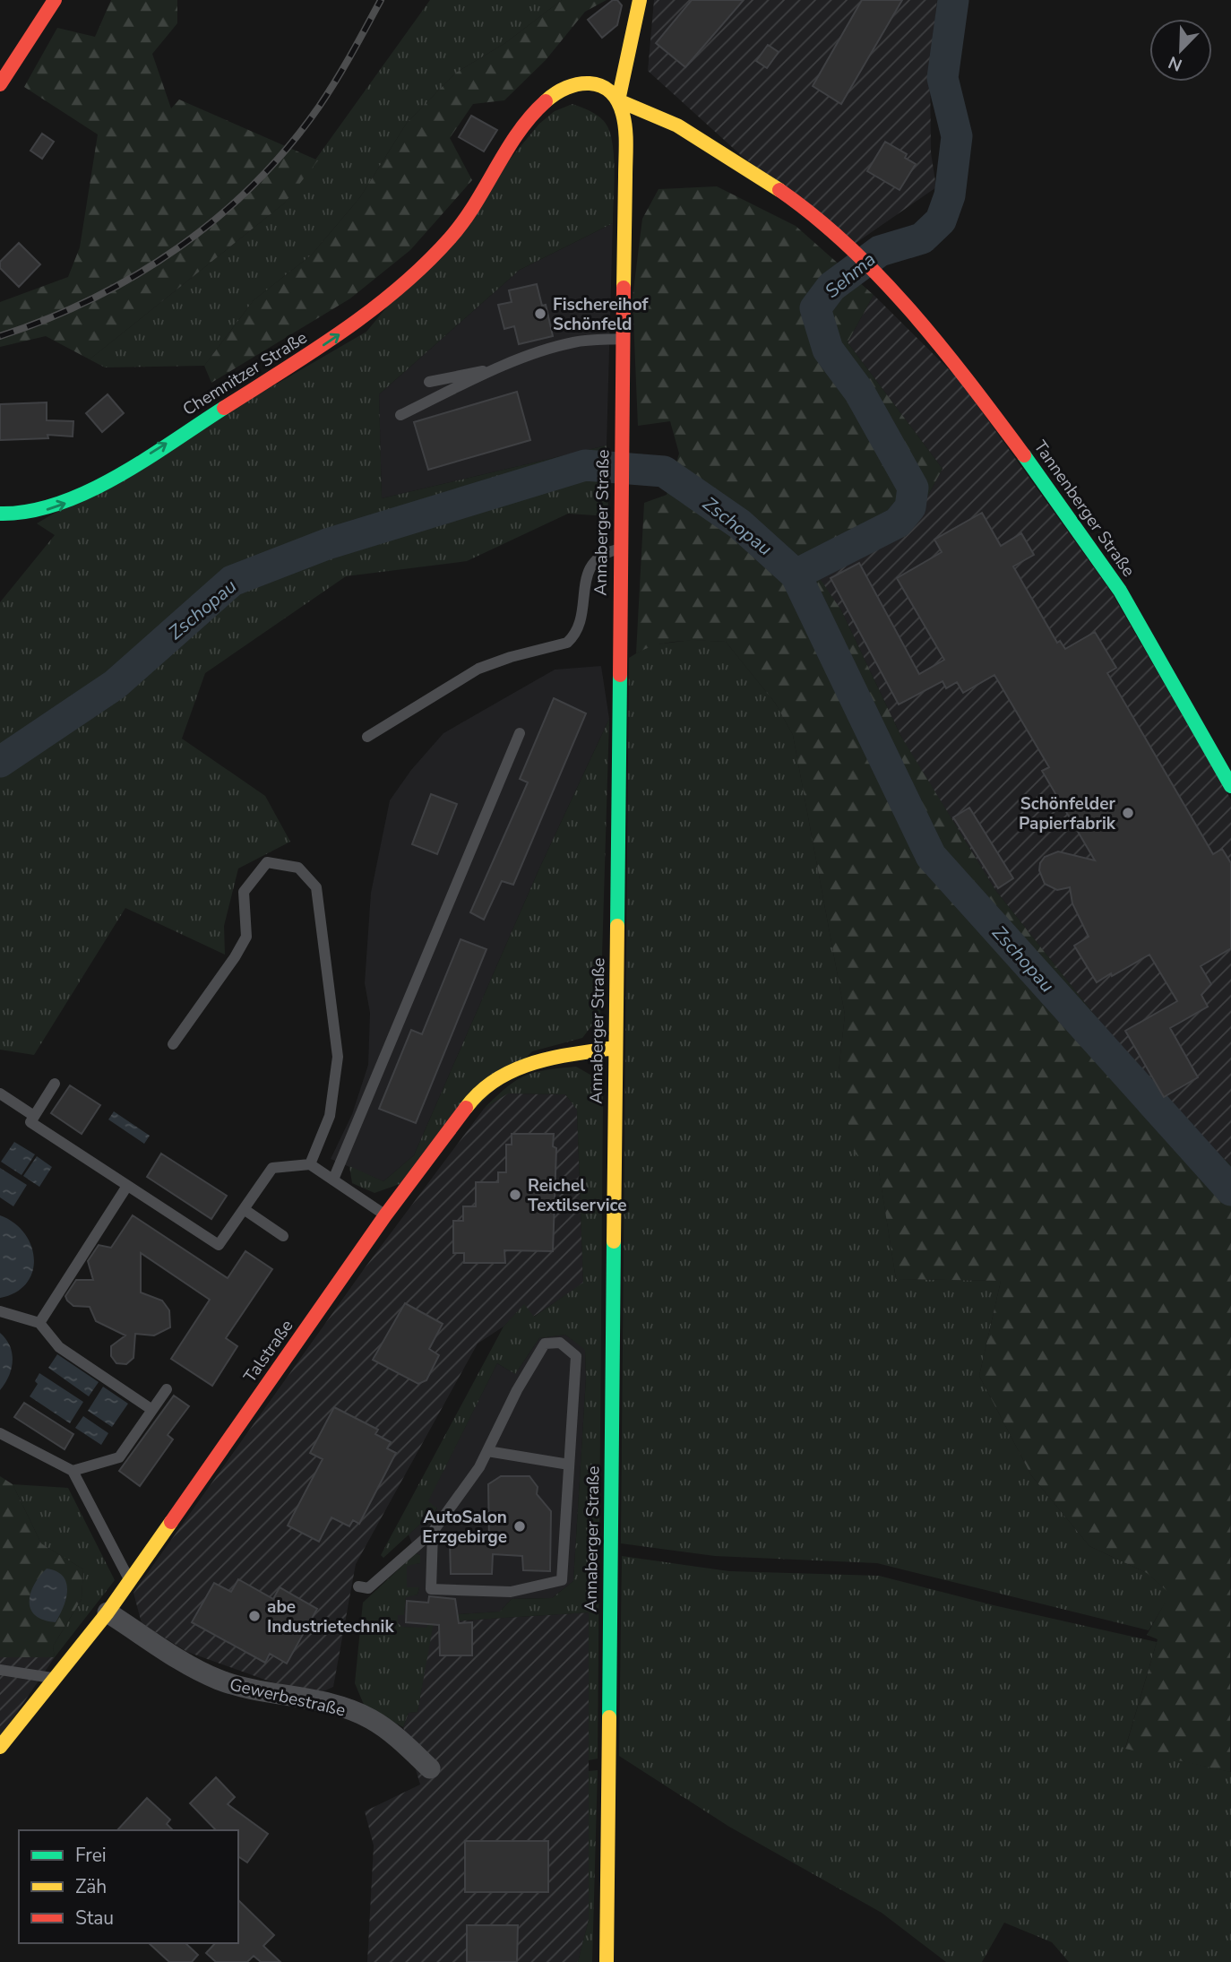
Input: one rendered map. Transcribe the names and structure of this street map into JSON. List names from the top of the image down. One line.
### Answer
{"streets":{"main road":["Chemnitzer Straße","Tannenberger Straße","Annaberger Straße","Talstraße"],"street":["Gewerbestraße"]},"crossings":[["Chemnitzer Straße","Tannenberger Straße"],["Chemnitzer Straße","Annaberger Straße"],["Tannenberger Straße","Annaberger Straße"],["Annaberger Straße","Talstraße"],["Talstraße","Gewerbestraße"]],"one_way":["Chemnitzer Straße"],"water":["Sehma","Zschopau"],"places":["Fischereihof Schönfeld","Schönfelder Papierfabrik","Reichel Textilservice","AutoSalon Erzgebirge","abe Industrietechnik"],"legend":["Frei","Zäh","Stau"],"north":"bottom left"}
